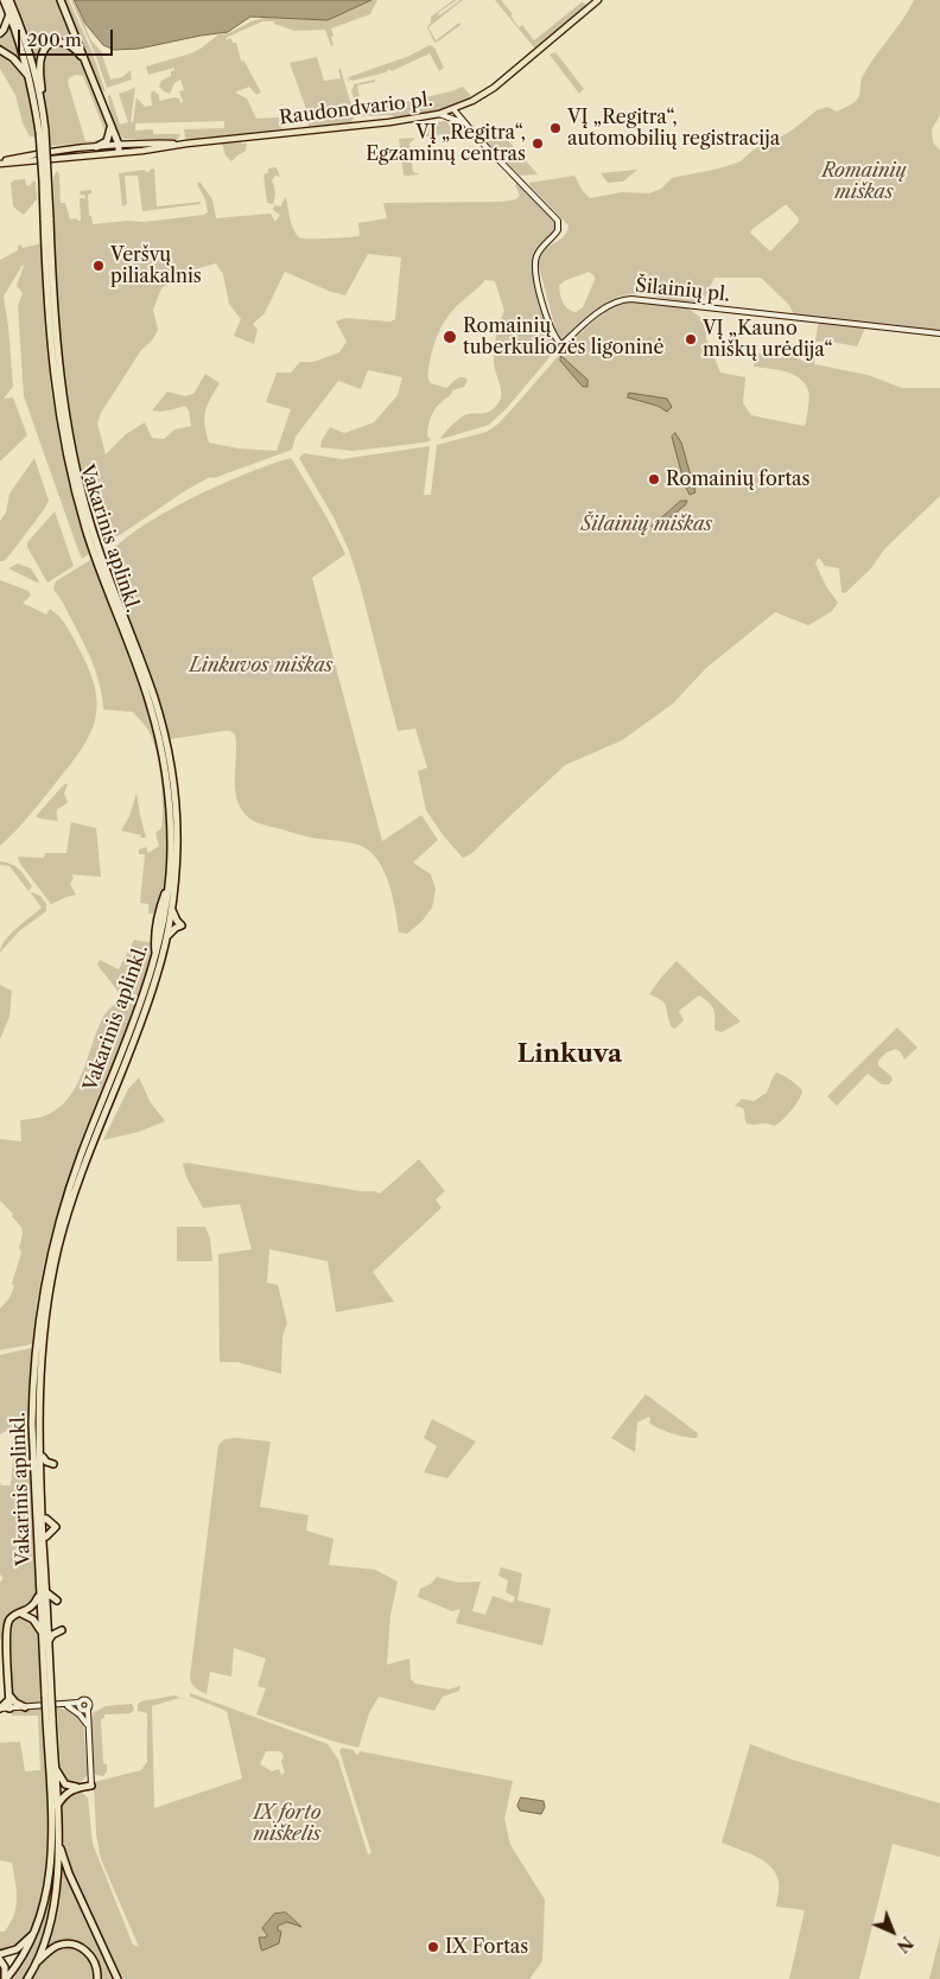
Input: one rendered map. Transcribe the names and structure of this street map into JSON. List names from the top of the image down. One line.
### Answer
{"streets":{"highway":["Vakarinis aplinkl."],"main road":["Raudondvario pl.","Šilainių pl."]},"districts":["Linkuva"],"parks":["Romainių miškas","Šilainių miškas","Linkuvos miškas","IX forto miškelis"],"places":["VĮ „Regitra“, automobilių registracija","VĮ „Regitra“, Egzaminų centras","Veršvų piliakalnis","Romainių tuberkuliozės ligoninė","VĮ „Kauno miškų urėdija“","Romainių fortas","IX Fortas"],"scale_bar":"200 m","north":"bottom right"}
